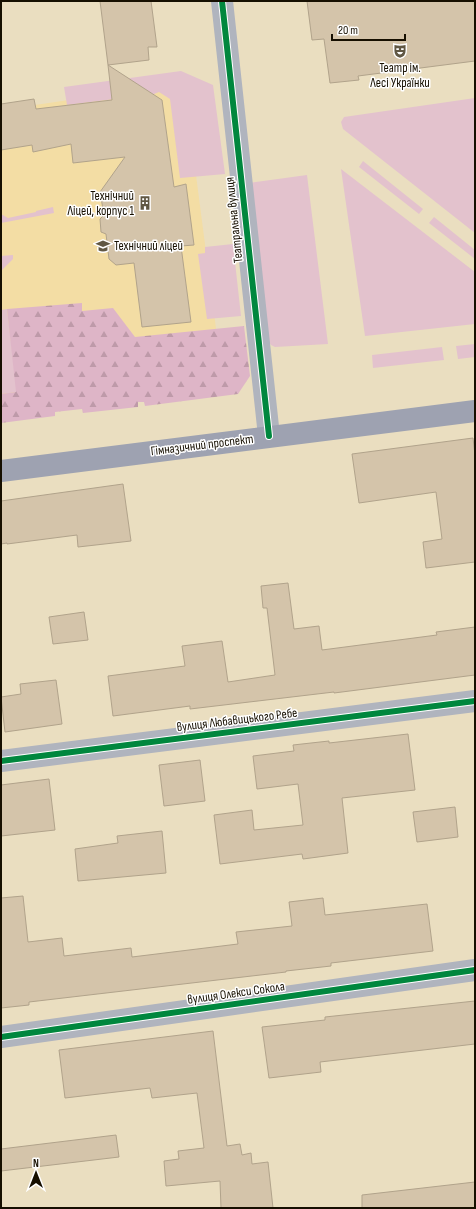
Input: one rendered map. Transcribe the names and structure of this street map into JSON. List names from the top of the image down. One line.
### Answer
{"streets":{"main road":["Гімназичний проспект"],"street":["Театральна вулиця","вулиця Любавицького Ребе","вулиця Олекси Сокола"]},"crossings":[["Театральна вулиця","Гімназичний проспект"]],"places":{"theatre":["Театр ім. Лесі Українки"],"building":["Технічний Ліцей, корпус 1"],"school or university":["Технічний ліцей"]},"scale_bar":"20 m","north":"top"}
